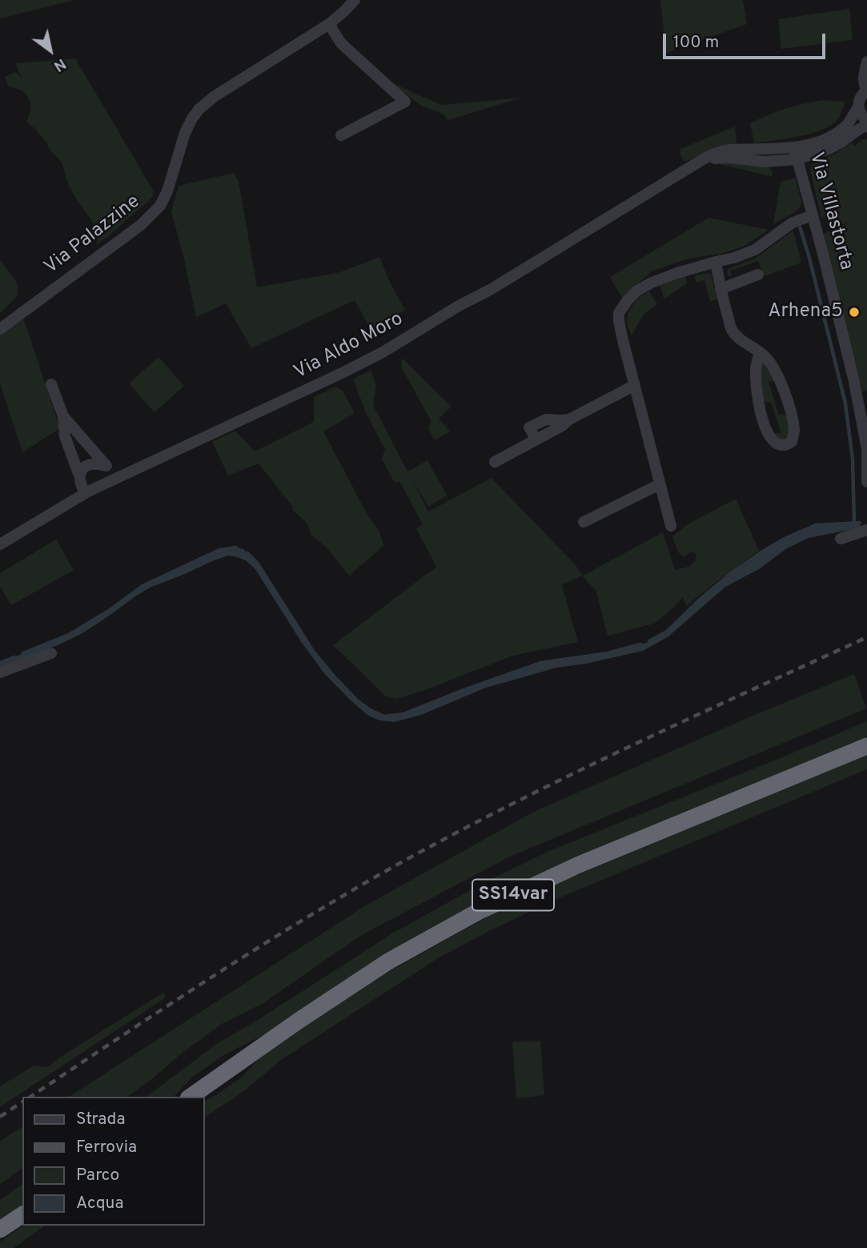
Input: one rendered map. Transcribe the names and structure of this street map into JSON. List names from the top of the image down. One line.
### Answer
{"streets":{"highway":["SS14var"],"street":["Via Villastorta","Via Palazzine","Via Aldo Moro"]},"crossings":[["Via Villastorta","Via Aldo Moro"]],"places":["Arhena5"],"legend":["Strada","Ferrovia","Parco","Acqua"],"scale_bar":"100 m","north":"bottom right"}
